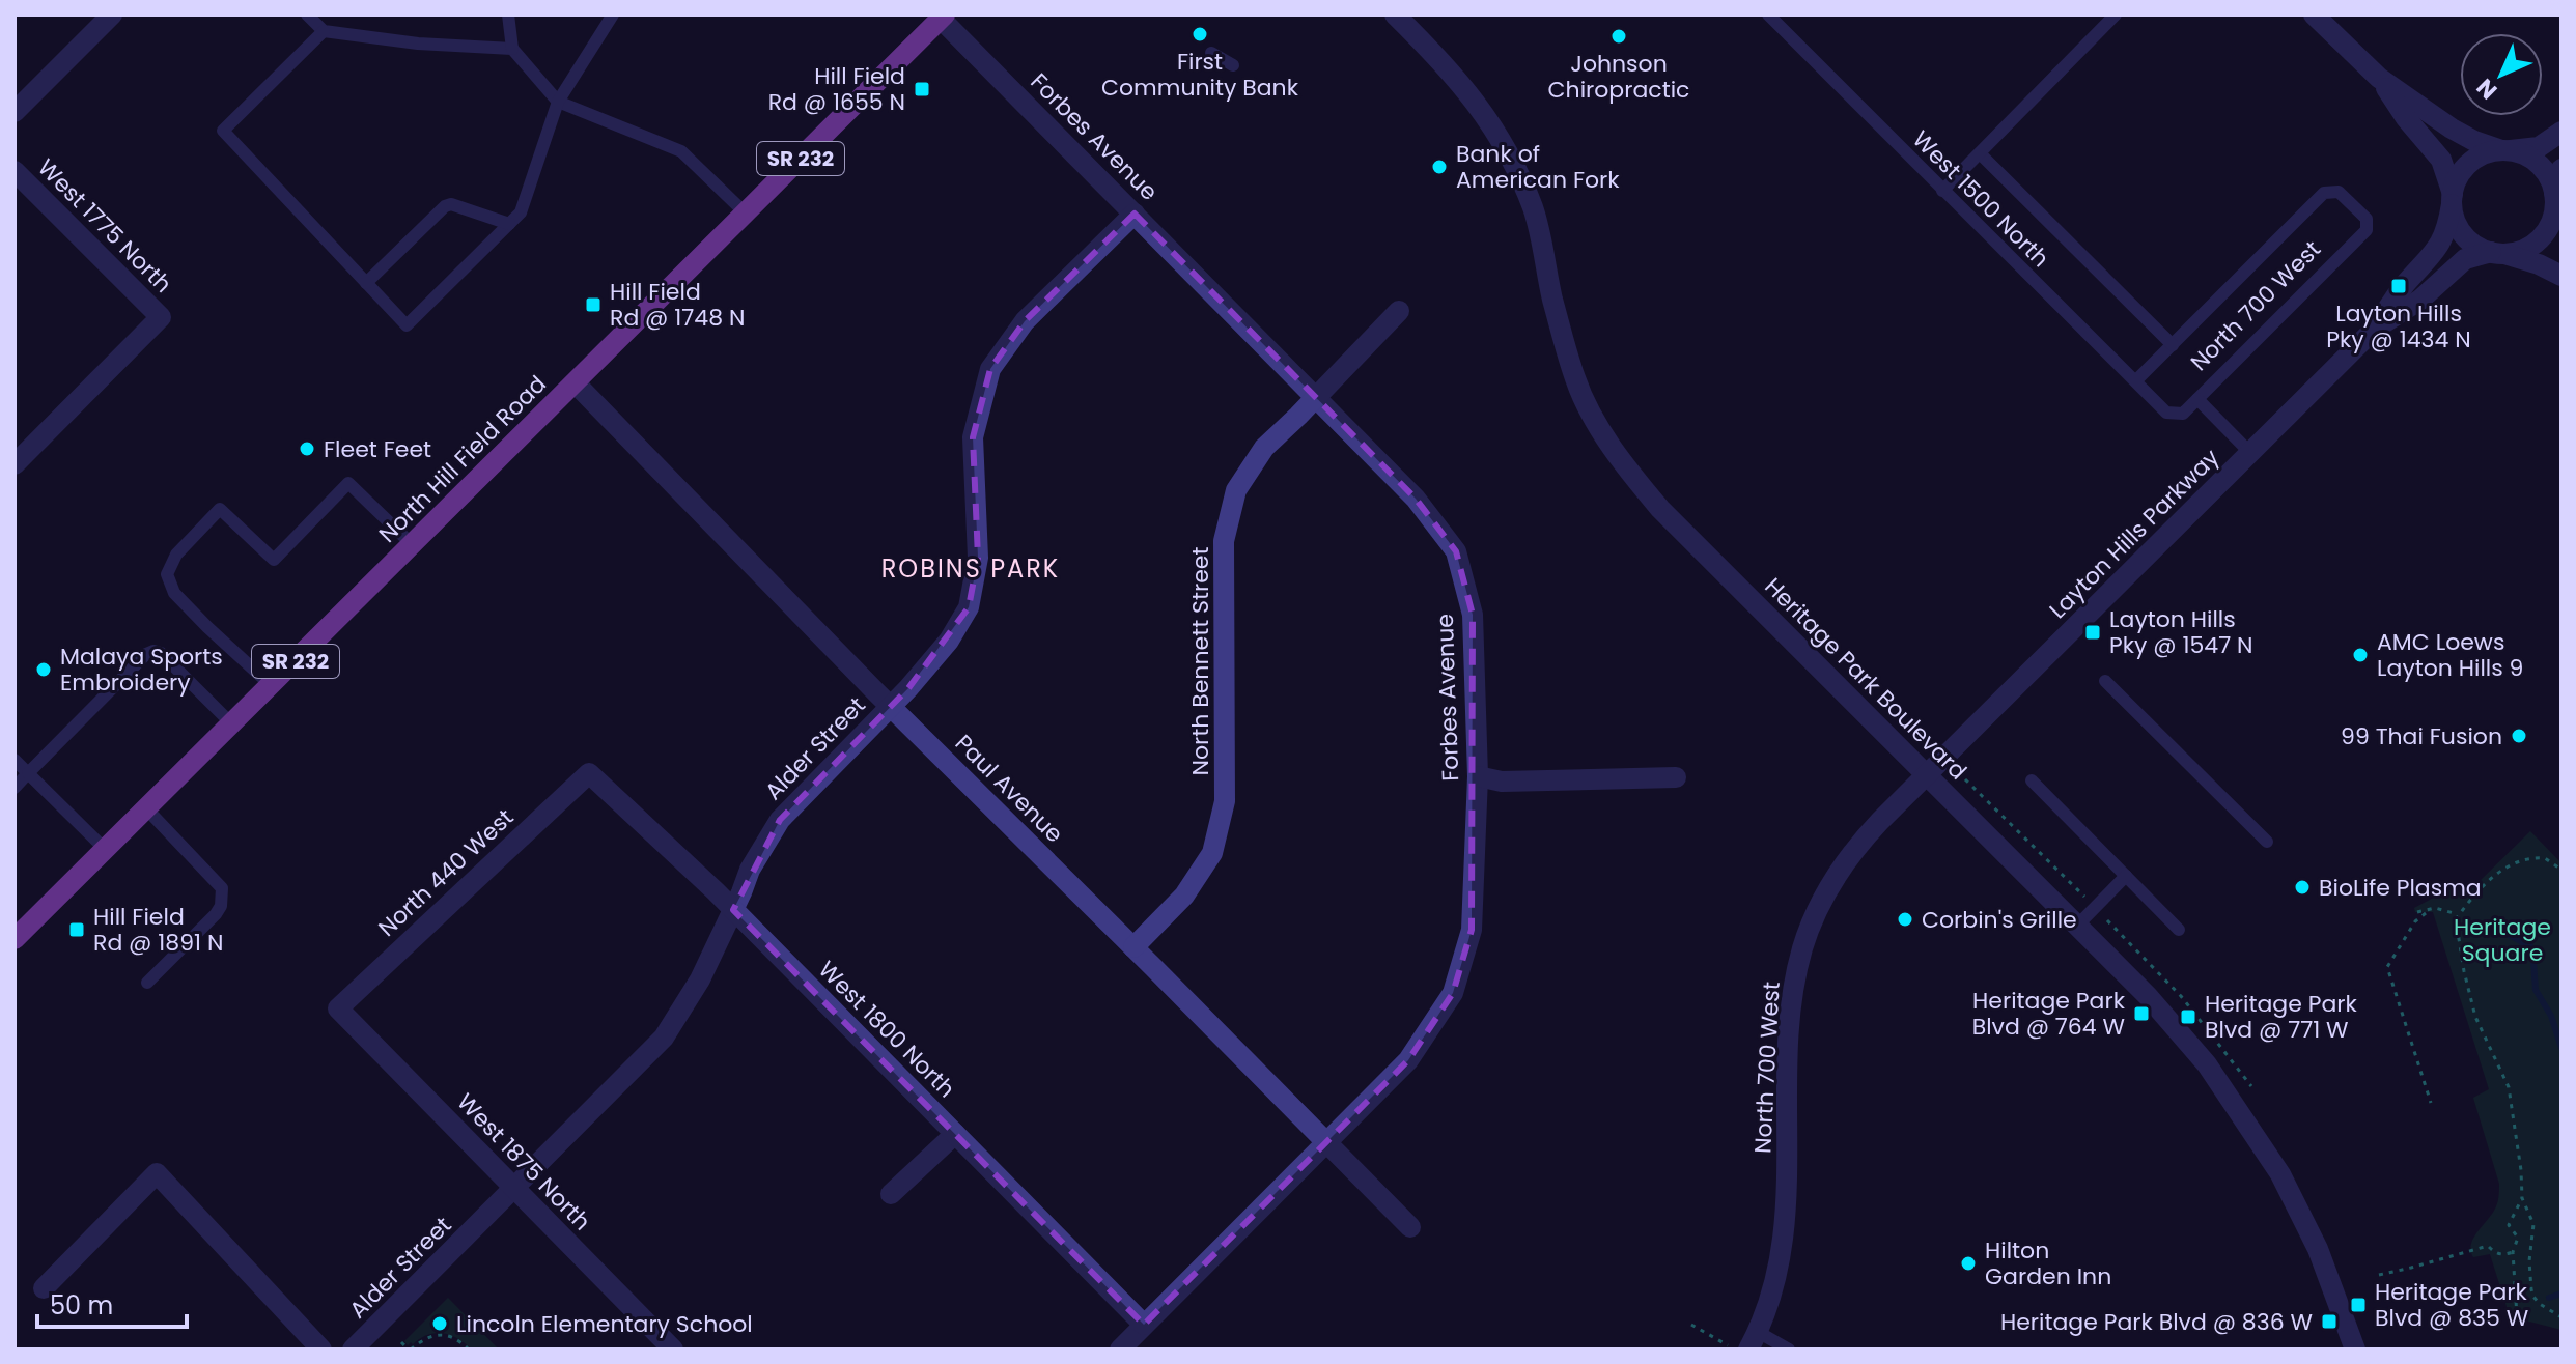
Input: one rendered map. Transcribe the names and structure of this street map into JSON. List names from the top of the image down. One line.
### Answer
{"streets":{"main road":["SR 232","North Hill Field Road"],"street":["Forbes Avenue","West 1775 North","North 700 West","Layton Hills Parkway","North Bennett Street","Heritage Park Boulevard","Alder Street","Paul Avenue","North 440 West","West 1800 North","West 1875 North"],"lane":["West 1500 North"]},"crossings":[["Forbes Avenue","North Hill Field Road"],["Forbes Avenue","North Bennett Street"],["Forbes Avenue","Alder Street"],["Forbes Avenue","Paul Avenue"],["Forbes Avenue","West 1800 North"],["West 1500 North","North 700 West"],["North 700 West","Layton Hills Parkway"],["North 700 West","Heritage Park Boulevard"],["North Hill Field Road","Paul Avenue"],["Layton Hills Parkway","Heritage Park Boulevard"],["North Bennett Street","Paul Avenue"],["Alder Street","Paul Avenue"],["Alder Street","West 1800 North"],["Alder Street","West 1875 North"],["North 440 West","West 1800 North"],["North 440 West","West 1875 North"]],"districts":["ROBINS PARK"],"parks":["Heritage Square"],"places":{"other":["First Community Bank","Johnson Chiropractic","Bank of American Fork","Fleet Feet","AMC Loews Layton Hills 9","Malaya Sports Embroidery","99 Thai Fusion","BioLife Plasma","Corbin's Grille","Hilton Garden Inn","Lincoln Elementary School"],"transit":["Hill Field Rd @ 1655 N","Layton Hills Pky @ 1434 N","Hill Field Rd @ 1748 N","Layton Hills Pky @ 1547 N","Hill Field Rd @ 1891 N","Heritage Park Blvd @ 764 W","Heritage Park Blvd @ 771 W","Heritage Park Blvd @ 835 W","Heritage Park Blvd @ 836 W"]},"scale_bar":"50 m","north":"bottom left"}
